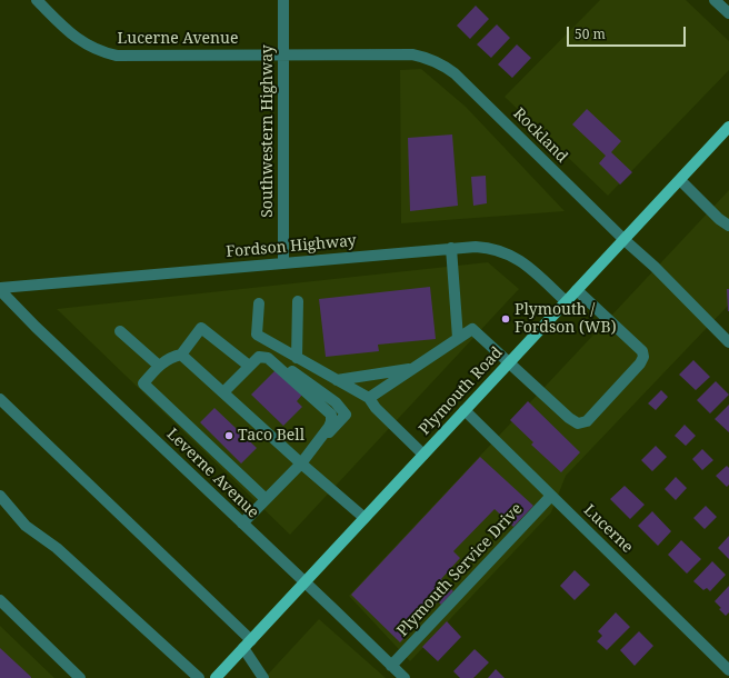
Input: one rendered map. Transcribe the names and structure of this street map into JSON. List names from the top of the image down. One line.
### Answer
{"streets":{"main road":["Plymouth Road"],"street":["Lucerne Avenue","Southwestern Highway","Rockland","Fordson Highway","Leverne Avenue","Lucerne","Plymouth Service Drive"]},"crossings":[["Lucerne Avenue","Southwestern Highway"],["Lucerne Avenue","Rockland"],["Southwestern Highway","Rockland"],["Southwestern Highway","Fordson Highway"],["Rockland","Plymouth Road"],["Fordson Highway","Plymouth Road"],["Fordson Highway","Leverne Avenue"],["Plymouth Road","Leverne Avenue"],["Plymouth Road","Lucerne"],["Leverne Avenue","Plymouth Service Drive"],["Lucerne","Plymouth Service Drive"]],"places":["Plymouth / Fordson (WB)","Taco Bell"],"scale_bar":"50 m"}
